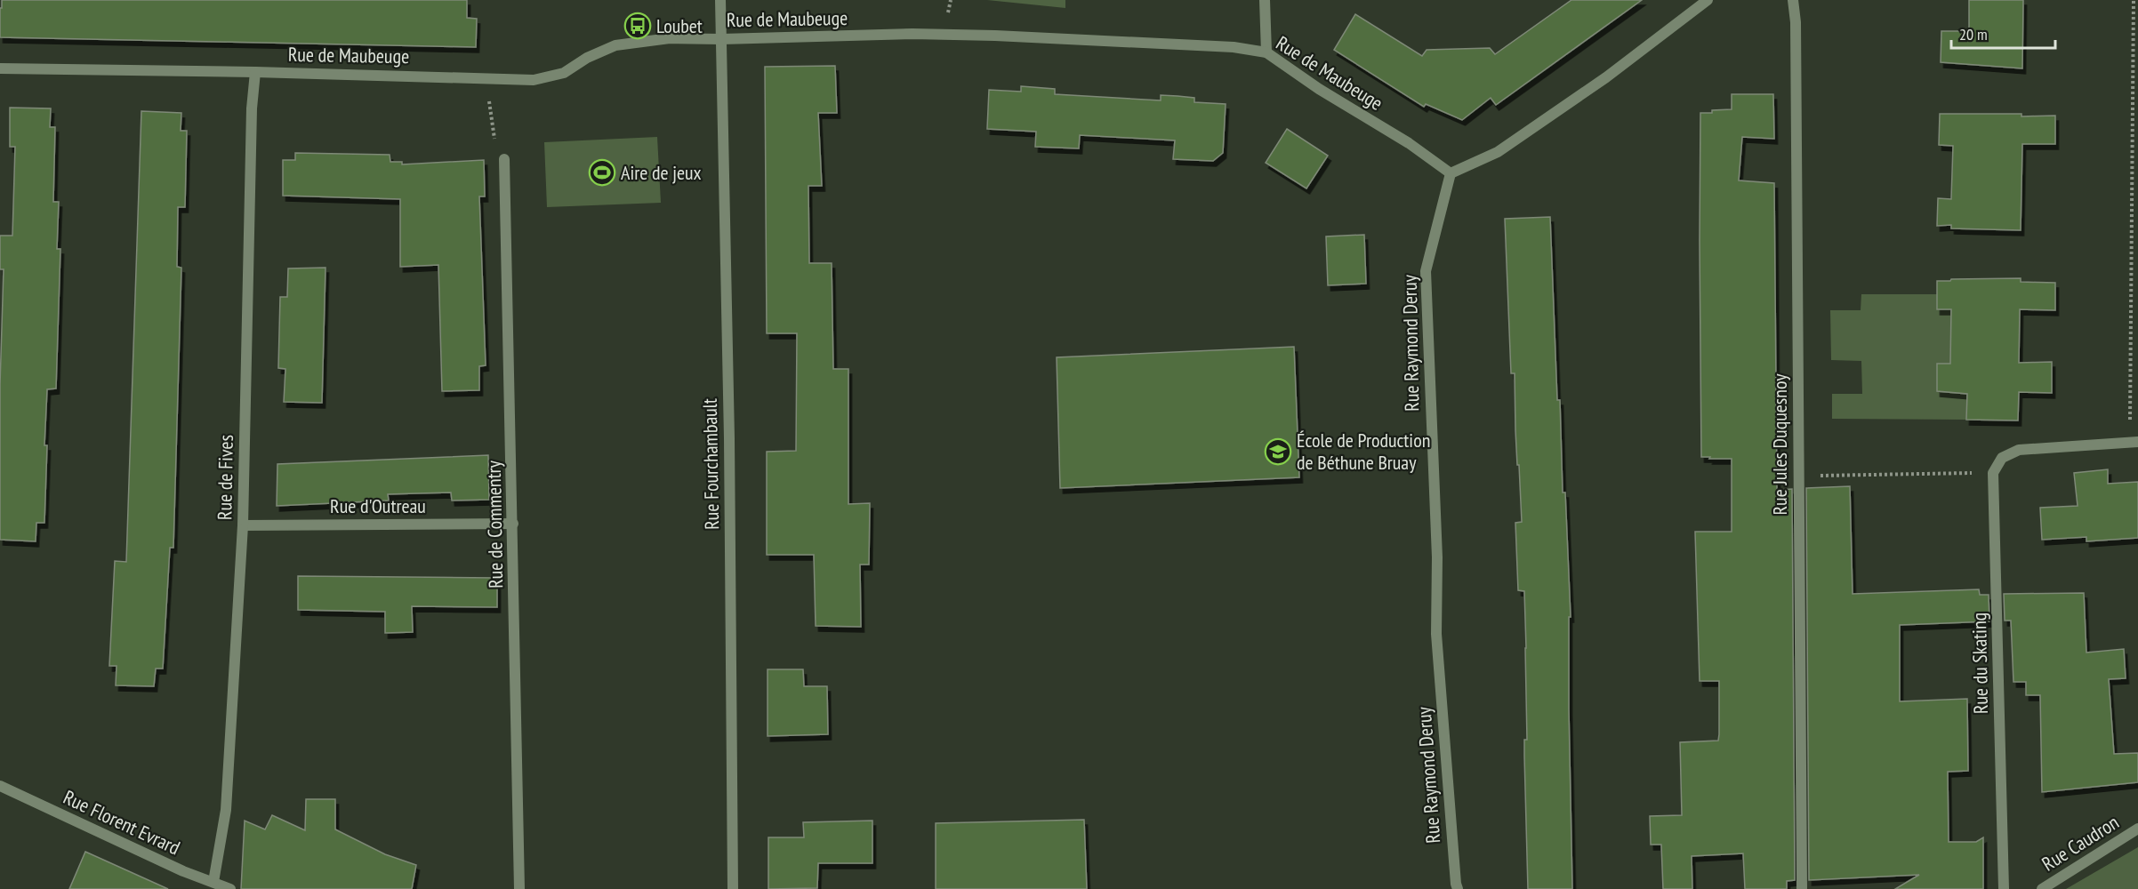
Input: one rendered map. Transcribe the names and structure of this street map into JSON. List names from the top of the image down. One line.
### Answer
{"streets":{"street":["Rue de Maubeuge","Rue Raymond Deruy","Rue Jules Duquesnoy","Rue Fourchambault","Rue de Fives","Rue d'Outreau","Rue de Commentry","Rue du Skating","Rue Florent Evrard","Rue Caudron"]},"crossings":[["Rue de Maubeuge","Rue Raymond Deruy"],["Rue de Maubeuge","Rue Fourchambault"],["Rue de Maubeuge","Rue de Fives"],["Rue de Fives","Rue d'Outreau"],["Rue de Fives","Rue Florent Evrard"],["Rue d'Outreau","Rue de Commentry"]],"places":{"bus stop":["Loubet"],"sports":["Aire de jeux"],"school or university":["École de Production de Béthune Bruay"]},"scale_bar":"20 m"}
